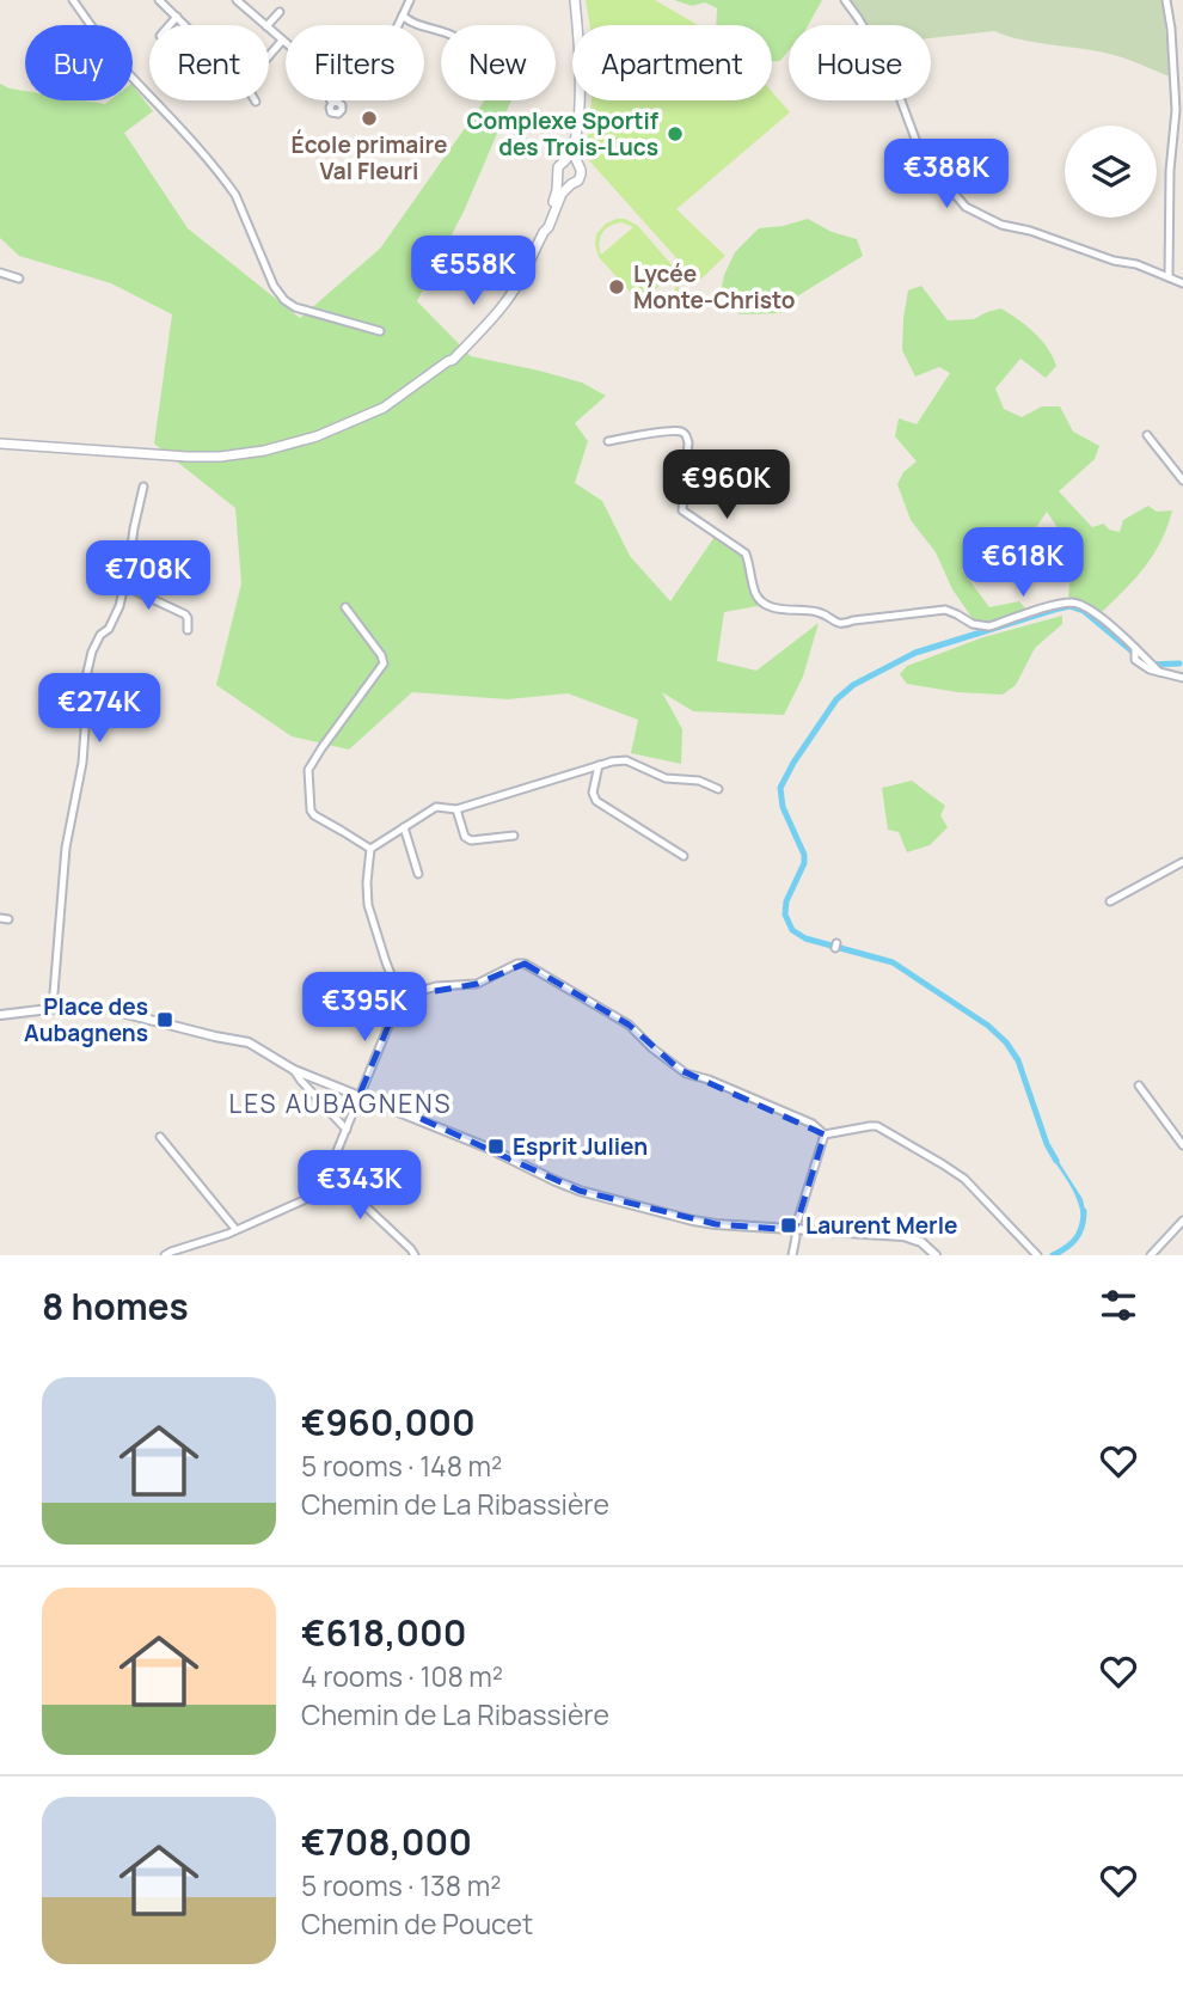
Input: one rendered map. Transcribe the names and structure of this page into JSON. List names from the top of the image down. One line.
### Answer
{"districts":["LES AUBAGNENS"],"places":{"other":["École primaire Val Fleuri","Complexe Sportif des Trois-Lucs","Lycée Monte-Christo"],"transit":["Place des Aubagnens","Esprit Julien","Laurent Merle"]},"page":{"chip":["Buy","Rent","Filters","New","Apartment","House"],"price":["€388K","€558K","€960K","€618K","€708K","€274K","€395K","€343K"],"heading":"8 homes","list":[{"name":"€960,000","note":"5 rooms · 148 m² · Chemin de La Ribassière"},{"name":"€618,000","note":"4 rooms · 108 m² · Chemin de La Ribassière"},{"name":"€708,000","note":"5 rooms · 138 m² · Chemin de Poucet"}]}}
